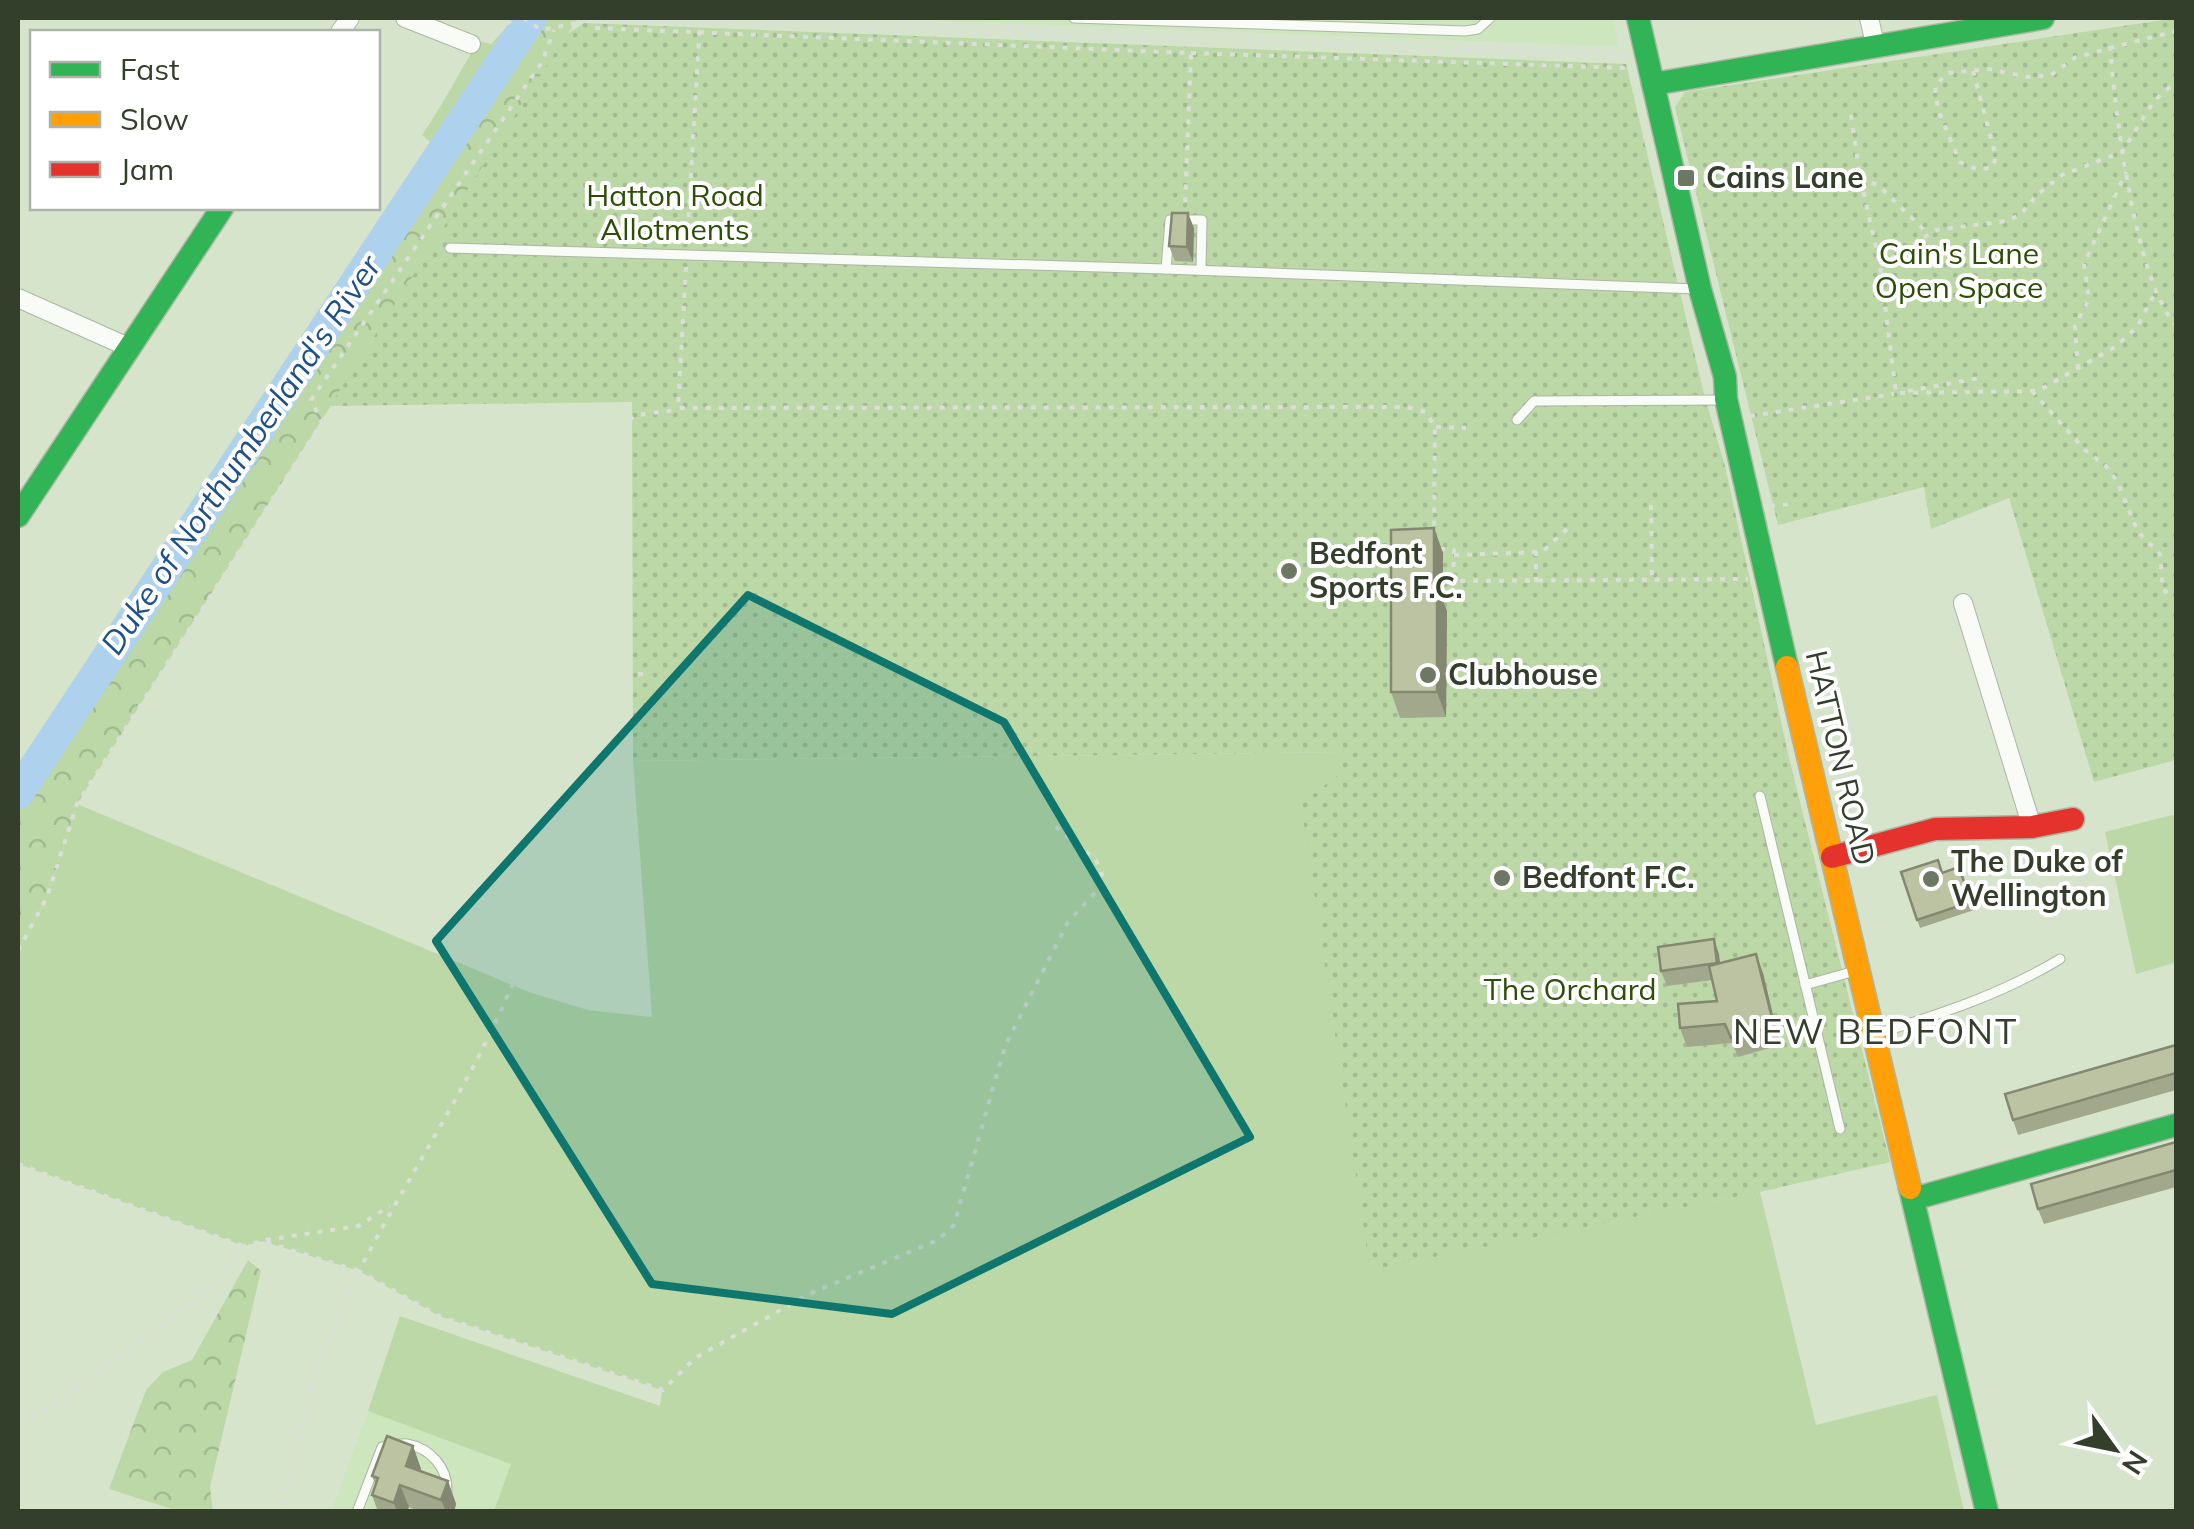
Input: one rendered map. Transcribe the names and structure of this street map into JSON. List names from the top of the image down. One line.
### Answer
{"streets":{"street":["HATTON ROAD"]},"districts":["NEW BEDFONT"],"water":["Duke of Northumberland's River"],"parks":["Hatton Road Allotments","Cain's Lane Open Space","The Orchard"],"places":{"transit":["Cains Lane"],"other":["Bedfont Sports F.C.","Clubhouse","Bedfont F.C.","The Duke of Wellington"]},"legend":["Fast","Slow","Jam"],"north":"bottom right"}
